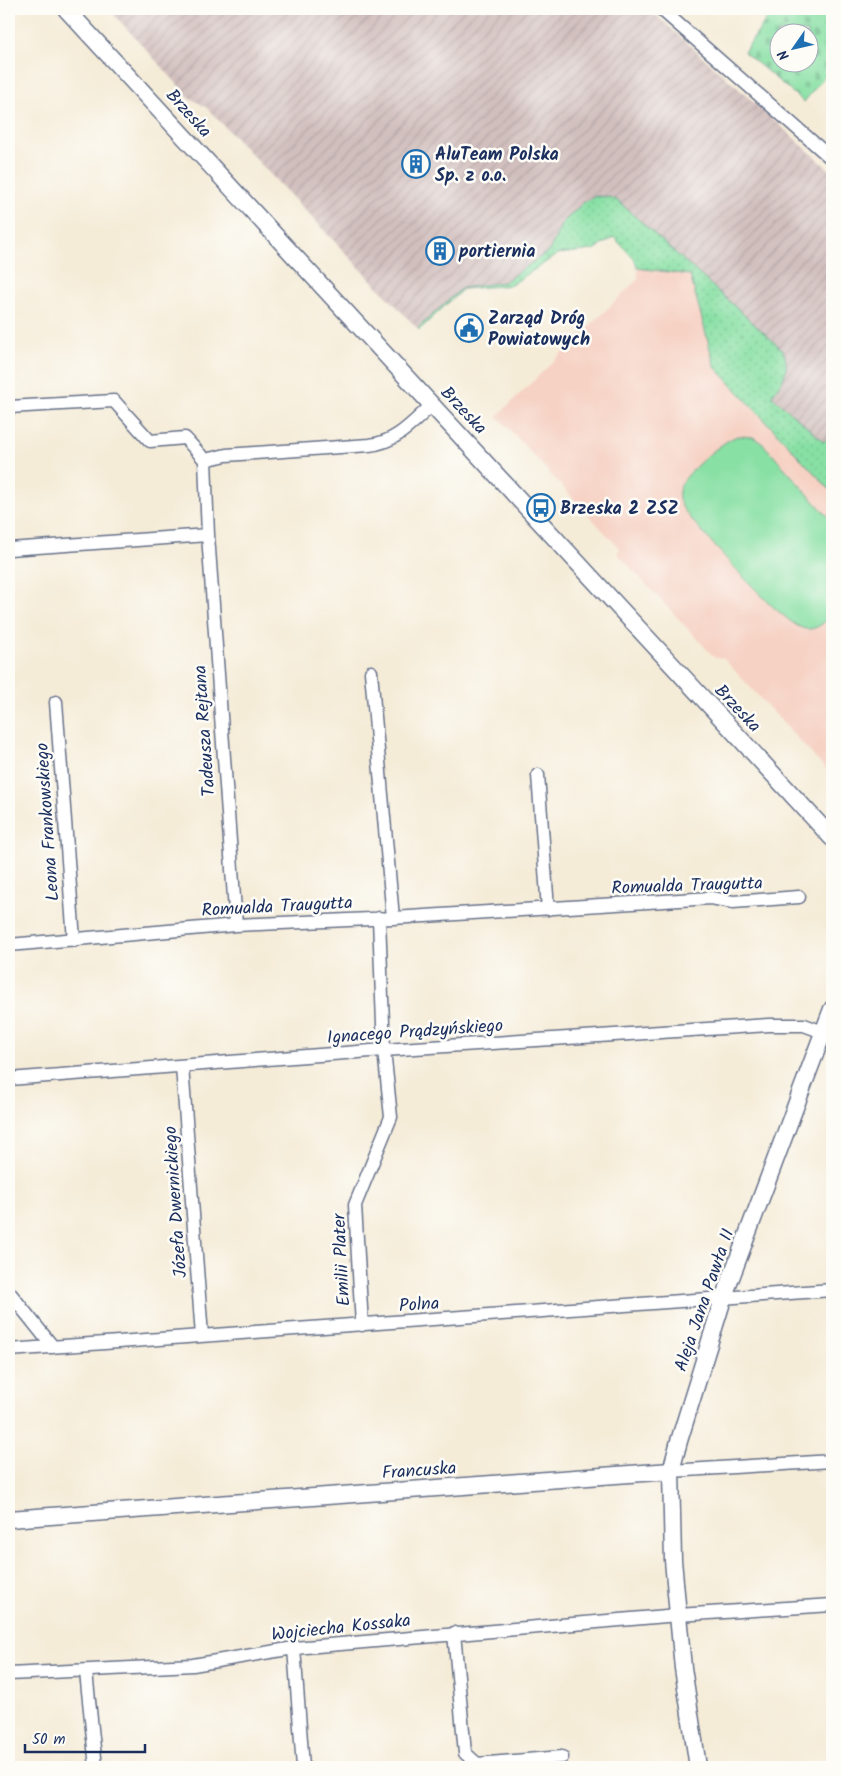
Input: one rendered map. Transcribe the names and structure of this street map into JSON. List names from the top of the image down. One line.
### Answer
{"streets":{"street":["Brzeska","Tadeusza Rejtana","Leona Frankowskiego","Romualda Traugutta","Ignacego Prądzyńskiego","Józefa Dwernickiego","Emilii Plater","Aleja Jana Pawła II","Polna","Francuska","Wojciecha Kossaka"]},"crossings":[["Tadeusza Rejtana","Romualda Traugutta"],["Leona Frankowskiego","Romualda Traugutta"],["Romualda Traugutta","Emilii Plater"],["Ignacego Prądzyńskiego","Józefa Dwernickiego"],["Ignacego Prądzyńskiego","Emilii Plater"],["Ignacego Prądzyńskiego","Aleja Jana Pawła II"],["Józefa Dwernickiego","Polna"],["Emilii Plater","Polna"],["Aleja Jana Pawła II","Polna"],["Aleja Jana Pawła II","Francuska"],["Aleja Jana Pawła II","Wojciecha Kossaka"]],"places":{"building":["AluTeam Polska Sp. z o.o.","portiernia"],"public building":["Zarząd Dróg Powiatowych"],"bus stop":["Brzeska 2 ZSZ"]},"scale_bar":"50 m","north":"bottom left"}
